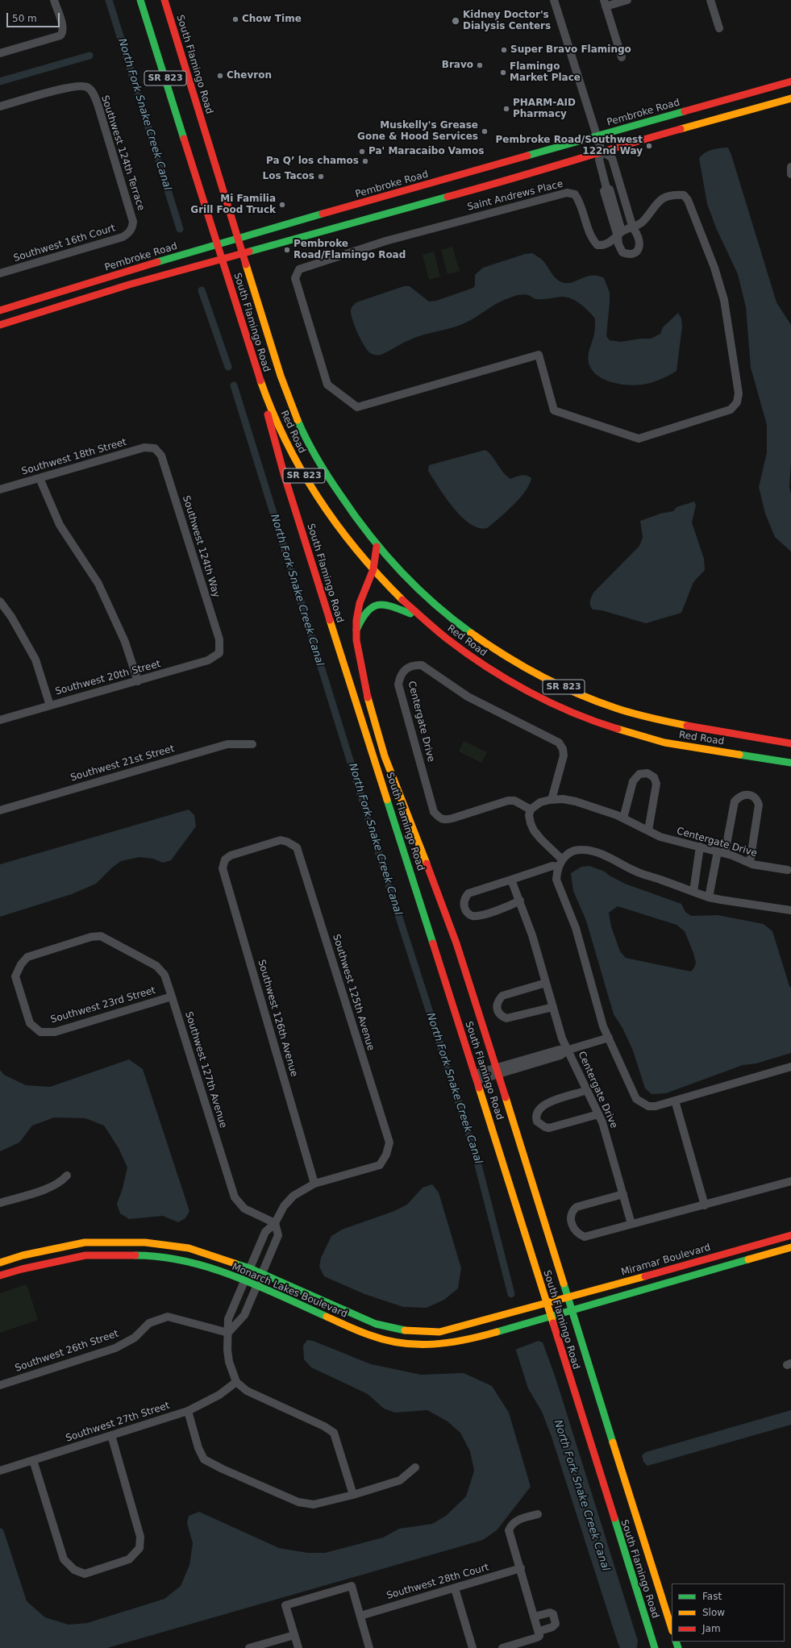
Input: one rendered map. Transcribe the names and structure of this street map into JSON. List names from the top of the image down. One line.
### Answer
{"streets":{"main road":["South Flamingo Road","SR 823","Pembroke Road","Red Road","Miramar Boulevard","Monarch Lakes Boulevard"],"street":["Southwest 124th Terrace","Saint Andrews Place","Southwest 16th Court","Southwest 18th Street","Southwest 124th Way","Southwest 20th Street","Centergate Drive","Southwest 21st Street","Southwest 125th Avenue","Southwest 23rd Street","Southwest 126th Avenue","Southwest 127th Avenue","Southwest 26th Street","Southwest 27th Street","Southwest 28th Court"]},"crossings":[["South Flamingo Road","Pembroke Road"],["South Flamingo Road","Red Road"],["South Flamingo Road","Centergate Drive"],["South Flamingo Road","Miramar Boulevard"],["South Flamingo Road","Monarch Lakes Boulevard"],["Southwest 124th Terrace","Southwest 16th Court"],["Southwest 18th Street","Southwest 124th Way"],["Southwest 124th Way","Southwest 20th Street"],["Southwest 125th Avenue","Southwest 126th Avenue"],["Southwest 23rd Street","Southwest 127th Avenue"],["Miramar Boulevard","Monarch Lakes Boulevard"]],"water":["North Fork Snake Creek Canal"],"places":["Chow Time","Kidney Doctor's Dialysis Centers","Super Bravo Flamingo","Bravo","Flamingo Market Place","Chevron","PHARM-AID Pharmacy","Muskelly's Grease Gone & Hood Services","Pembroke Road/Southwest 122nd Way","Pa' Maracaibo Vamos","Pa Q’ los chamos","Los Tacos","Mi Familia Grill Food Truck","Pembroke Road/Flamingo Road"],"legend":["Fast","Slow","Jam"],"scale_bar":"50 m"}
